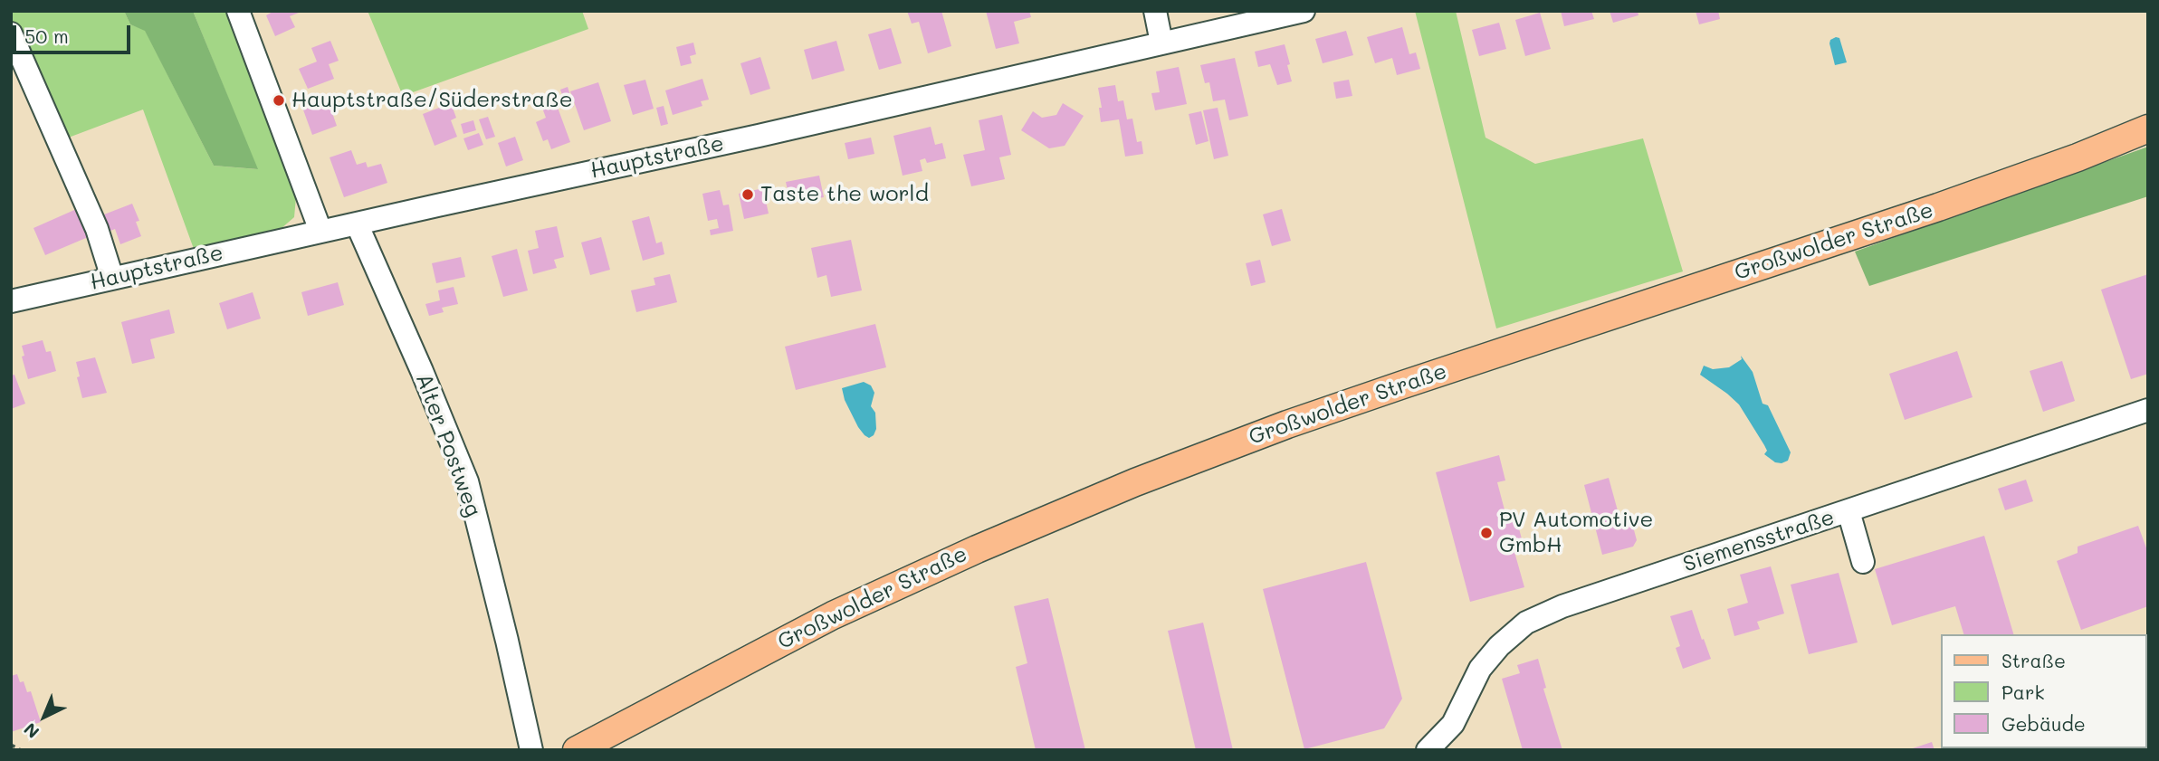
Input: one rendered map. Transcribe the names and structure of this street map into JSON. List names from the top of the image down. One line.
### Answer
{"streets":{"main road":["Großwolder Straße"],"street":["Hauptstraße","Alter Postweg","Siemensstraße"]},"crossings":[["Hauptstraße","Alter Postweg"]],"places":["Hauptstraße/Süderstraße","Taste the world","PV Automotive GmbH"],"legend":["Straße","Park","Gebäude"],"scale_bar":"50 m","north":"bottom left"}
